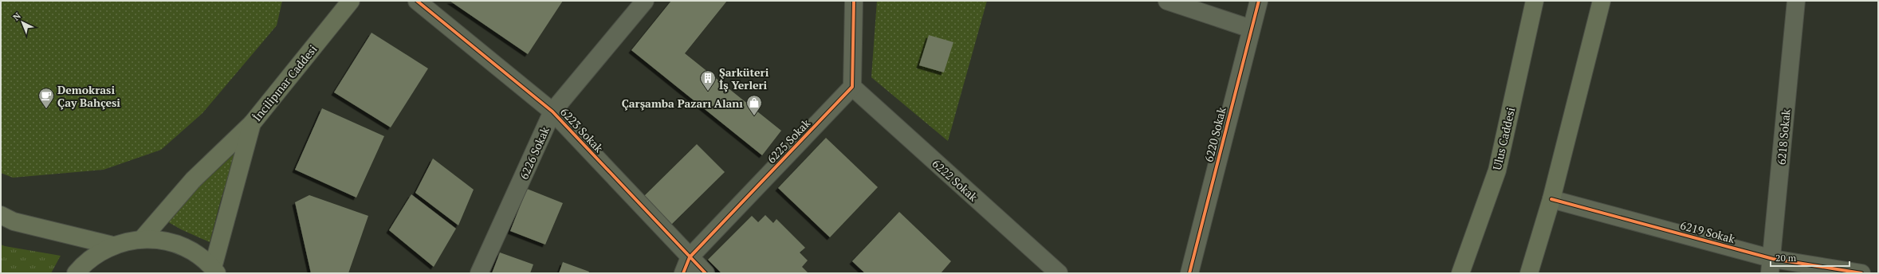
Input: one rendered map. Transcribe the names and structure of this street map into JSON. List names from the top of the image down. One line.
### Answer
{"streets":{"main road":["İncilipınar Caddesi","Ulus Caddesi"],"street":["6223 Sokak","6220 Sokak","6218 Sokak","6225 Sokak","6226 Sokak","6222 Sokak","6219 Sokak"]},"crossings":[["6223 Sokak","6225 Sokak"],["6223 Sokak","6226 Sokak"],["6218 Sokak","6219 Sokak"],["6225 Sokak","6222 Sokak"]],"places":{"building":["Şarküteri İş Yerleri"],"cafe":["Demokrasi Çay Bahçesi"],"shop":["Çarşamba Pazarı Alanı"]},"scale_bar":"20 m","north":"top left"}
